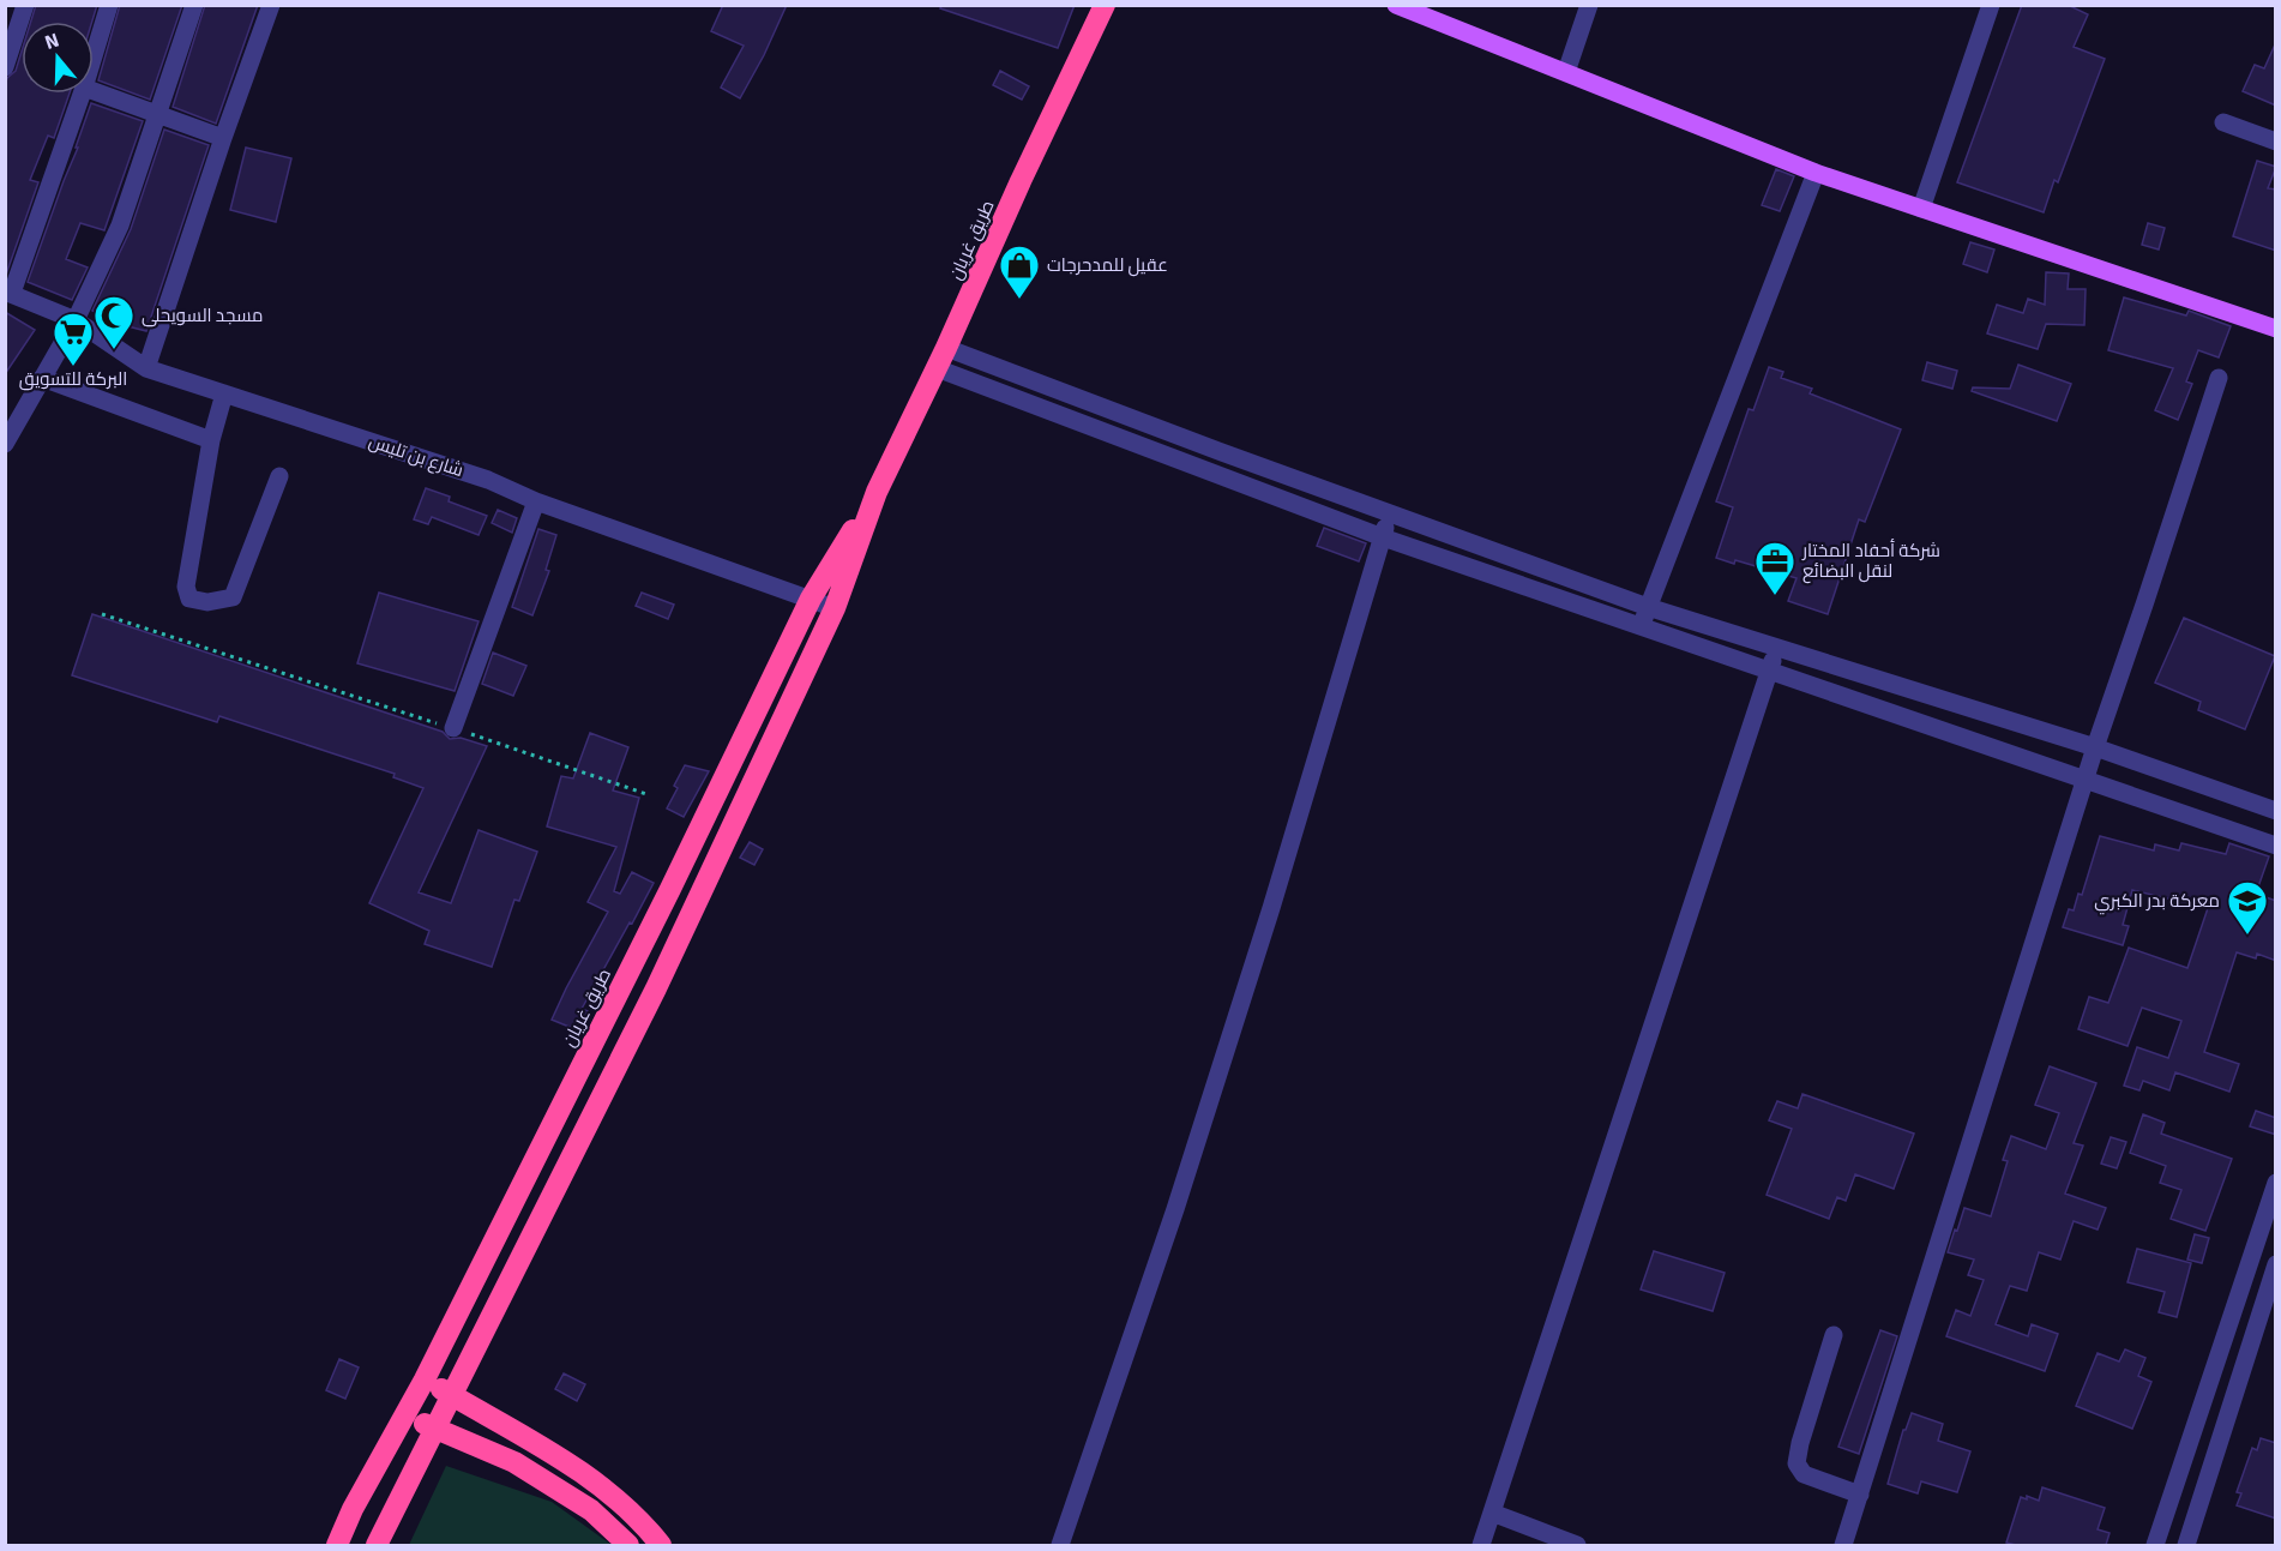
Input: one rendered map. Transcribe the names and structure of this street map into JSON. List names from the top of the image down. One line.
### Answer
{"streets":{"highway":["طريق غريان"],"street":["شارع بن تليس"]},"crossings":[["طريق غريان","شارع بن تليس"]],"places":{"shop":["عقيل للمدحرجات"],"mosque":["مسجد السويحلى"],"supermarket":["البركة للتسويق"],"office":["شركة أحفاد المختار لنقل البضائع"],"school or university":["معركة بدر الكبري"]},"north":"top"}
